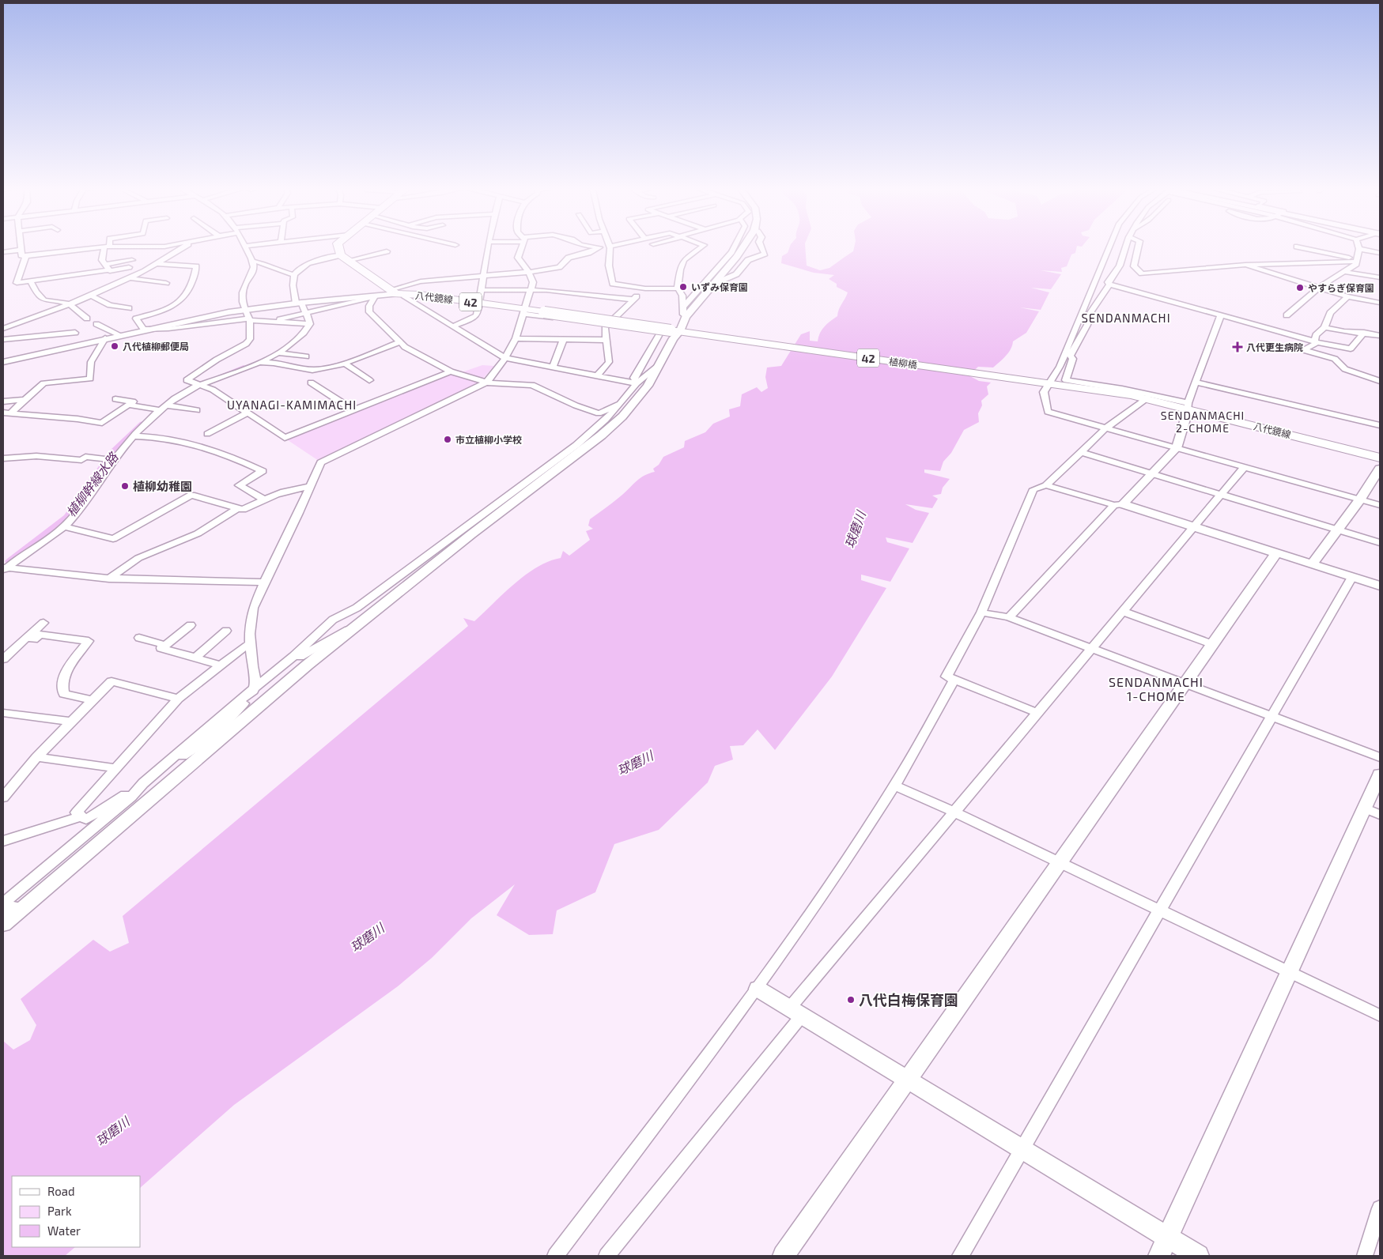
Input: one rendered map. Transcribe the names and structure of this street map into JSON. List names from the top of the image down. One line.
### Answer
{"streets":{"main road":["八代鏡線","42","植柳橋"]},"crossings":[["八代鏡線","植柳橋"]],"districts":["SENDANMACHI","UYANAGI-KAMIMACHI","SENDANMACHI 2-CHOME","SENDANMACHI 1-CHOME"],"water":["植柳幹線水路","球磨川"],"places":{"other":["いずみ保育園","やすらぎ保育園","八代植柳郵便局","市立植柳小学校","植柳幼稚園","八代白梅保育園"],"health":["八代更生病院"]},"legend":["Road","Park","Water"]}
